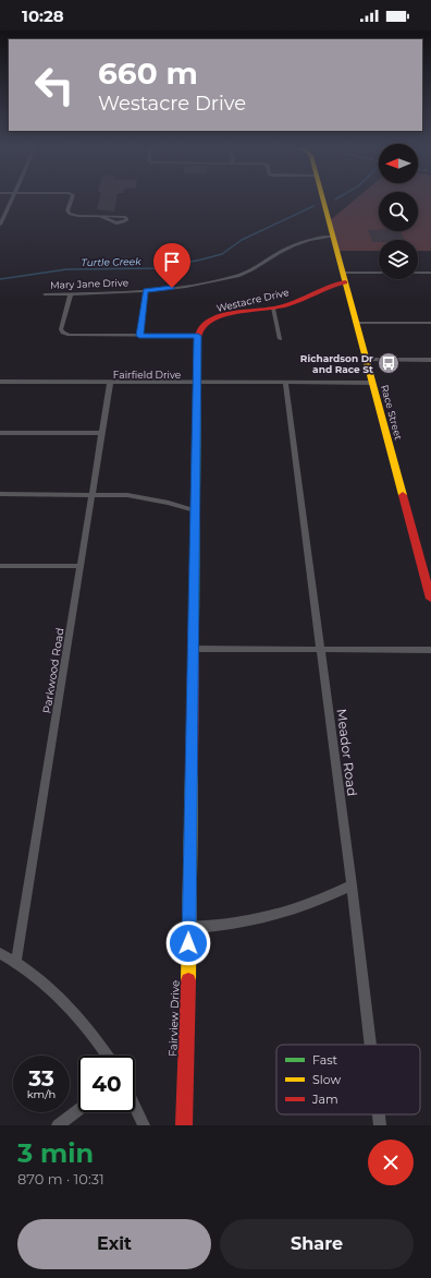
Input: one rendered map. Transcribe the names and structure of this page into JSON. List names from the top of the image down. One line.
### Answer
{"streets":{"street":["Mary Jane Drive","Westacre Drive","Fairfield Drive","Race Street","Parkwood Road","Meador Road","Fairview Drive"]},"crossings":[["Mary Jane Drive","Race Street"],["Westacre Drive","Race Street"],["Westacre Drive","Fairview Drive"],["Fairfield Drive","Race Street"],["Fairfield Drive","Parkwood Road"],["Fairfield Drive","Meador Road"],["Fairfield Drive","Fairview Drive"]],"water":["Turtle Creek"],"places":{"bus stop":["Richardson Dr and Race St"]},"legend":["Fast","Slow","Jam"],"north":"left","page":{"status":"10:28","turn":["660 m","Westacre Drive"],"speed":"33 km/h","limit":"40","heading":["3 min","870 m · 10:31"],"buttons":["Exit","Share"]}}
